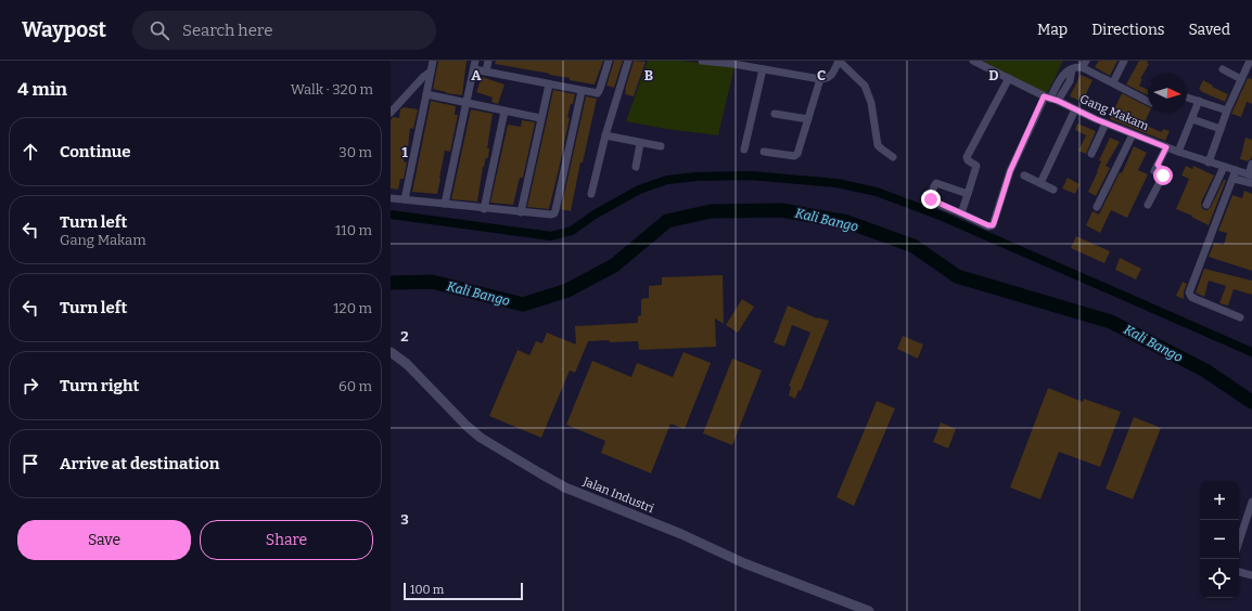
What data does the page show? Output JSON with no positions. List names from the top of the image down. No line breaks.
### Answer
{"streets":{"street":["Gang Makam","Jalan Industri"]},"water":["Kali Bango"],"scale_bar":"100 m","north":"right","page":{"header":"Waypost","search":"Search here","nav":["Map","Directions","Saved"],"heading":["4 min","Walk · 320 m"],"list":[["Continue","30 m"],["Turn left","Gang Makam","110 m"],["Turn left","120 m"],["Turn right","60 m"],"Arrive at destination"],"map_buttons":["+","−"],"buttons":["Save","Share"],"scale":"100 m"},"grid":{"columns":["A","B","C","D"],"rows":["1","2","3"]}}
